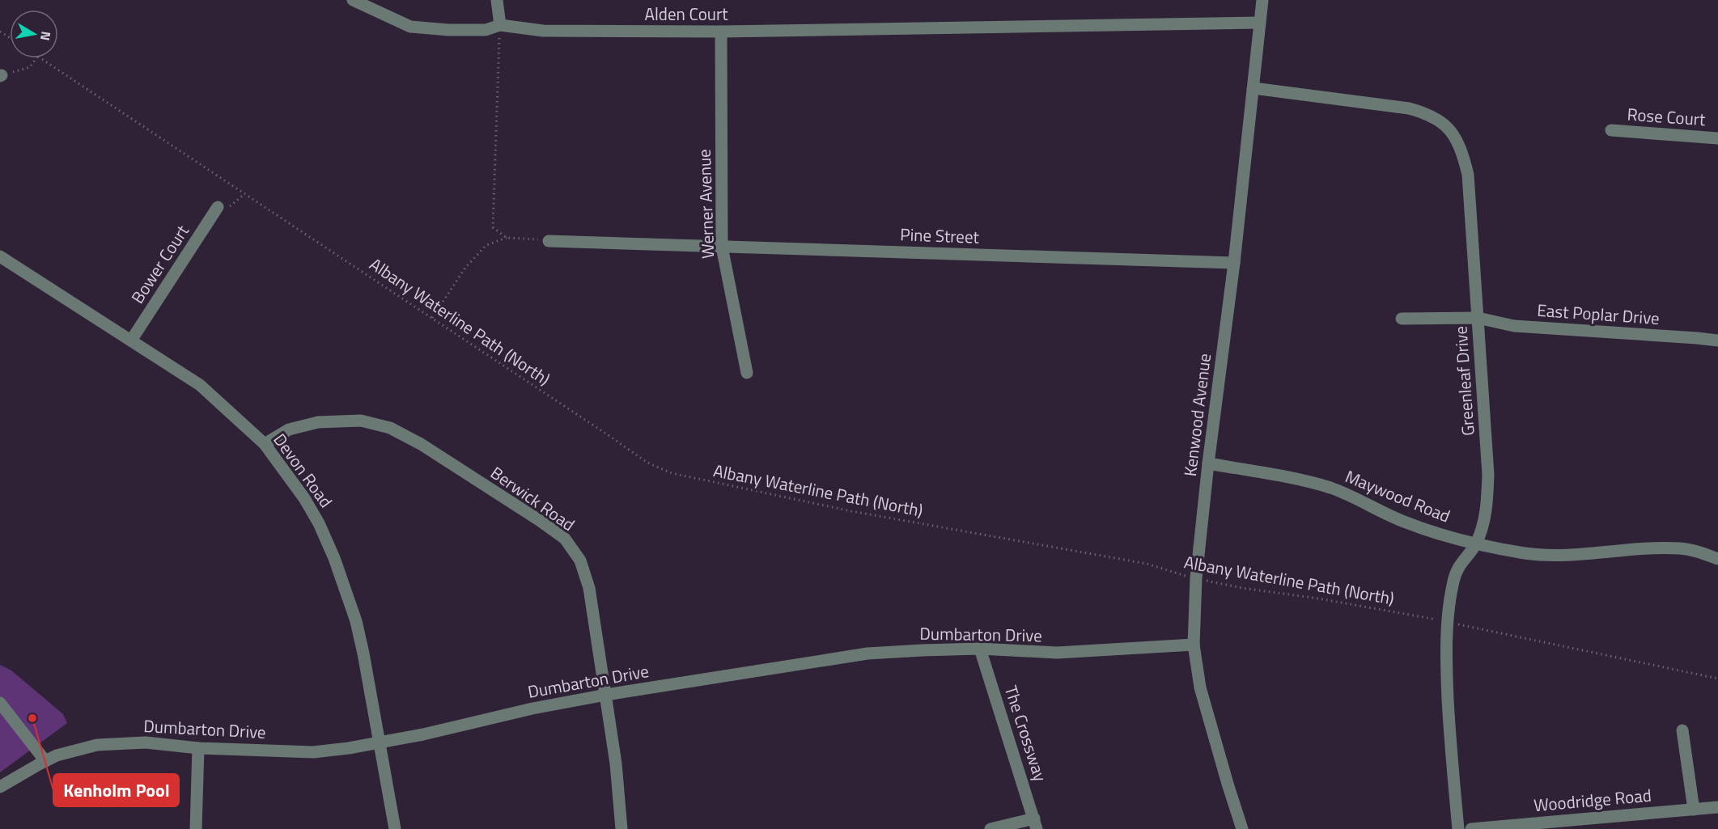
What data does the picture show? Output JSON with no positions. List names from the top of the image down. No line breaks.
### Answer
{"streets":{"street":["Alden Court","Rose Court","Werner Avenue","Pine Street","Bower Court","East Poplar Drive","Greenleaf Drive","Kenwood Avenue","Devon Road","Maywood Road","Berwick Road","Dumbarton Drive","The Crossway","Woodridge Road"],"path":["Albany Waterline Path (North)"]},"crossings":[["Alden Court","Werner Avenue"],["Alden Court","Kenwood Avenue"],["Werner Avenue","Pine Street"],["Pine Street","Kenwood Avenue"],["Bower Court","Devon Road"],["East Poplar Drive","Greenleaf Drive"],["Albany Waterline Path (North)","Greenleaf Drive"],["Albany Waterline Path (North)","Kenwood Avenue"],["Greenleaf Drive","Kenwood Avenue"],["Greenleaf Drive","Maywood Road"],["Kenwood Avenue","Maywood Road"],["Kenwood Avenue","Dumbarton Drive"],["Devon Road","Berwick Road"],["Devon Road","Dumbarton Drive"],["Berwick Road","Dumbarton Drive"],["Dumbarton Drive","The Crossway"]],"places":["Kenholm Pool"],"north":"right"}
